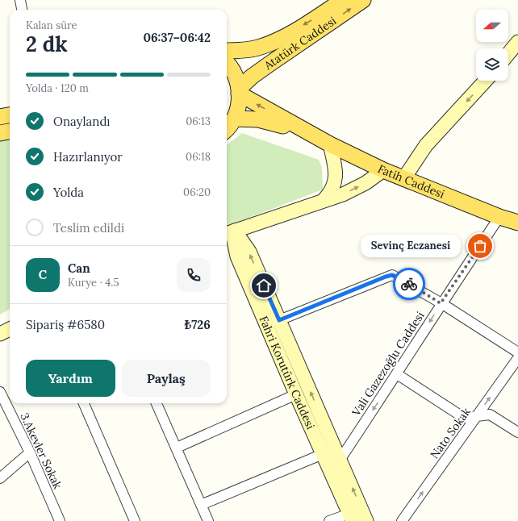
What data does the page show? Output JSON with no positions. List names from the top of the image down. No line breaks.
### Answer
{"streets":{"main road":["Atatürk Caddesi","Fatih Caddesi"],"street":["Vali Gazezoğlu Caddesi","Fahri Korutürk Caddesi","Nato Sokak","3.Akevler Sokak"]},"crossings":[["Atatürk Caddesi","Fatih Caddesi"],["Fatih Caddesi","Vali Gazezoğlu Caddesi"],["Vali Gazezoğlu Caddesi","Fahri Korutürk Caddesi"]],"one_way":["Vali Gazezoğlu Caddesi","Nato Sokak"],"places":["Sevinç Eczanesi"],"north":"left","page":{"heading":["2 dk","Kalan süre","06:37–06:42"],"panel":["Can","Kurye · 4.5","Sipariş #6580","₺726"],"bar":"Yolda · 120 m","list":[["Onaylandı","06:13"],["Hazırlanıyor","06:18"],["Yolda","06:20"],"Teslim edildi"],"bubble":"Sevinç Eczanesi","round":"C","buttons":["Yardım","Paylaş"]}}
